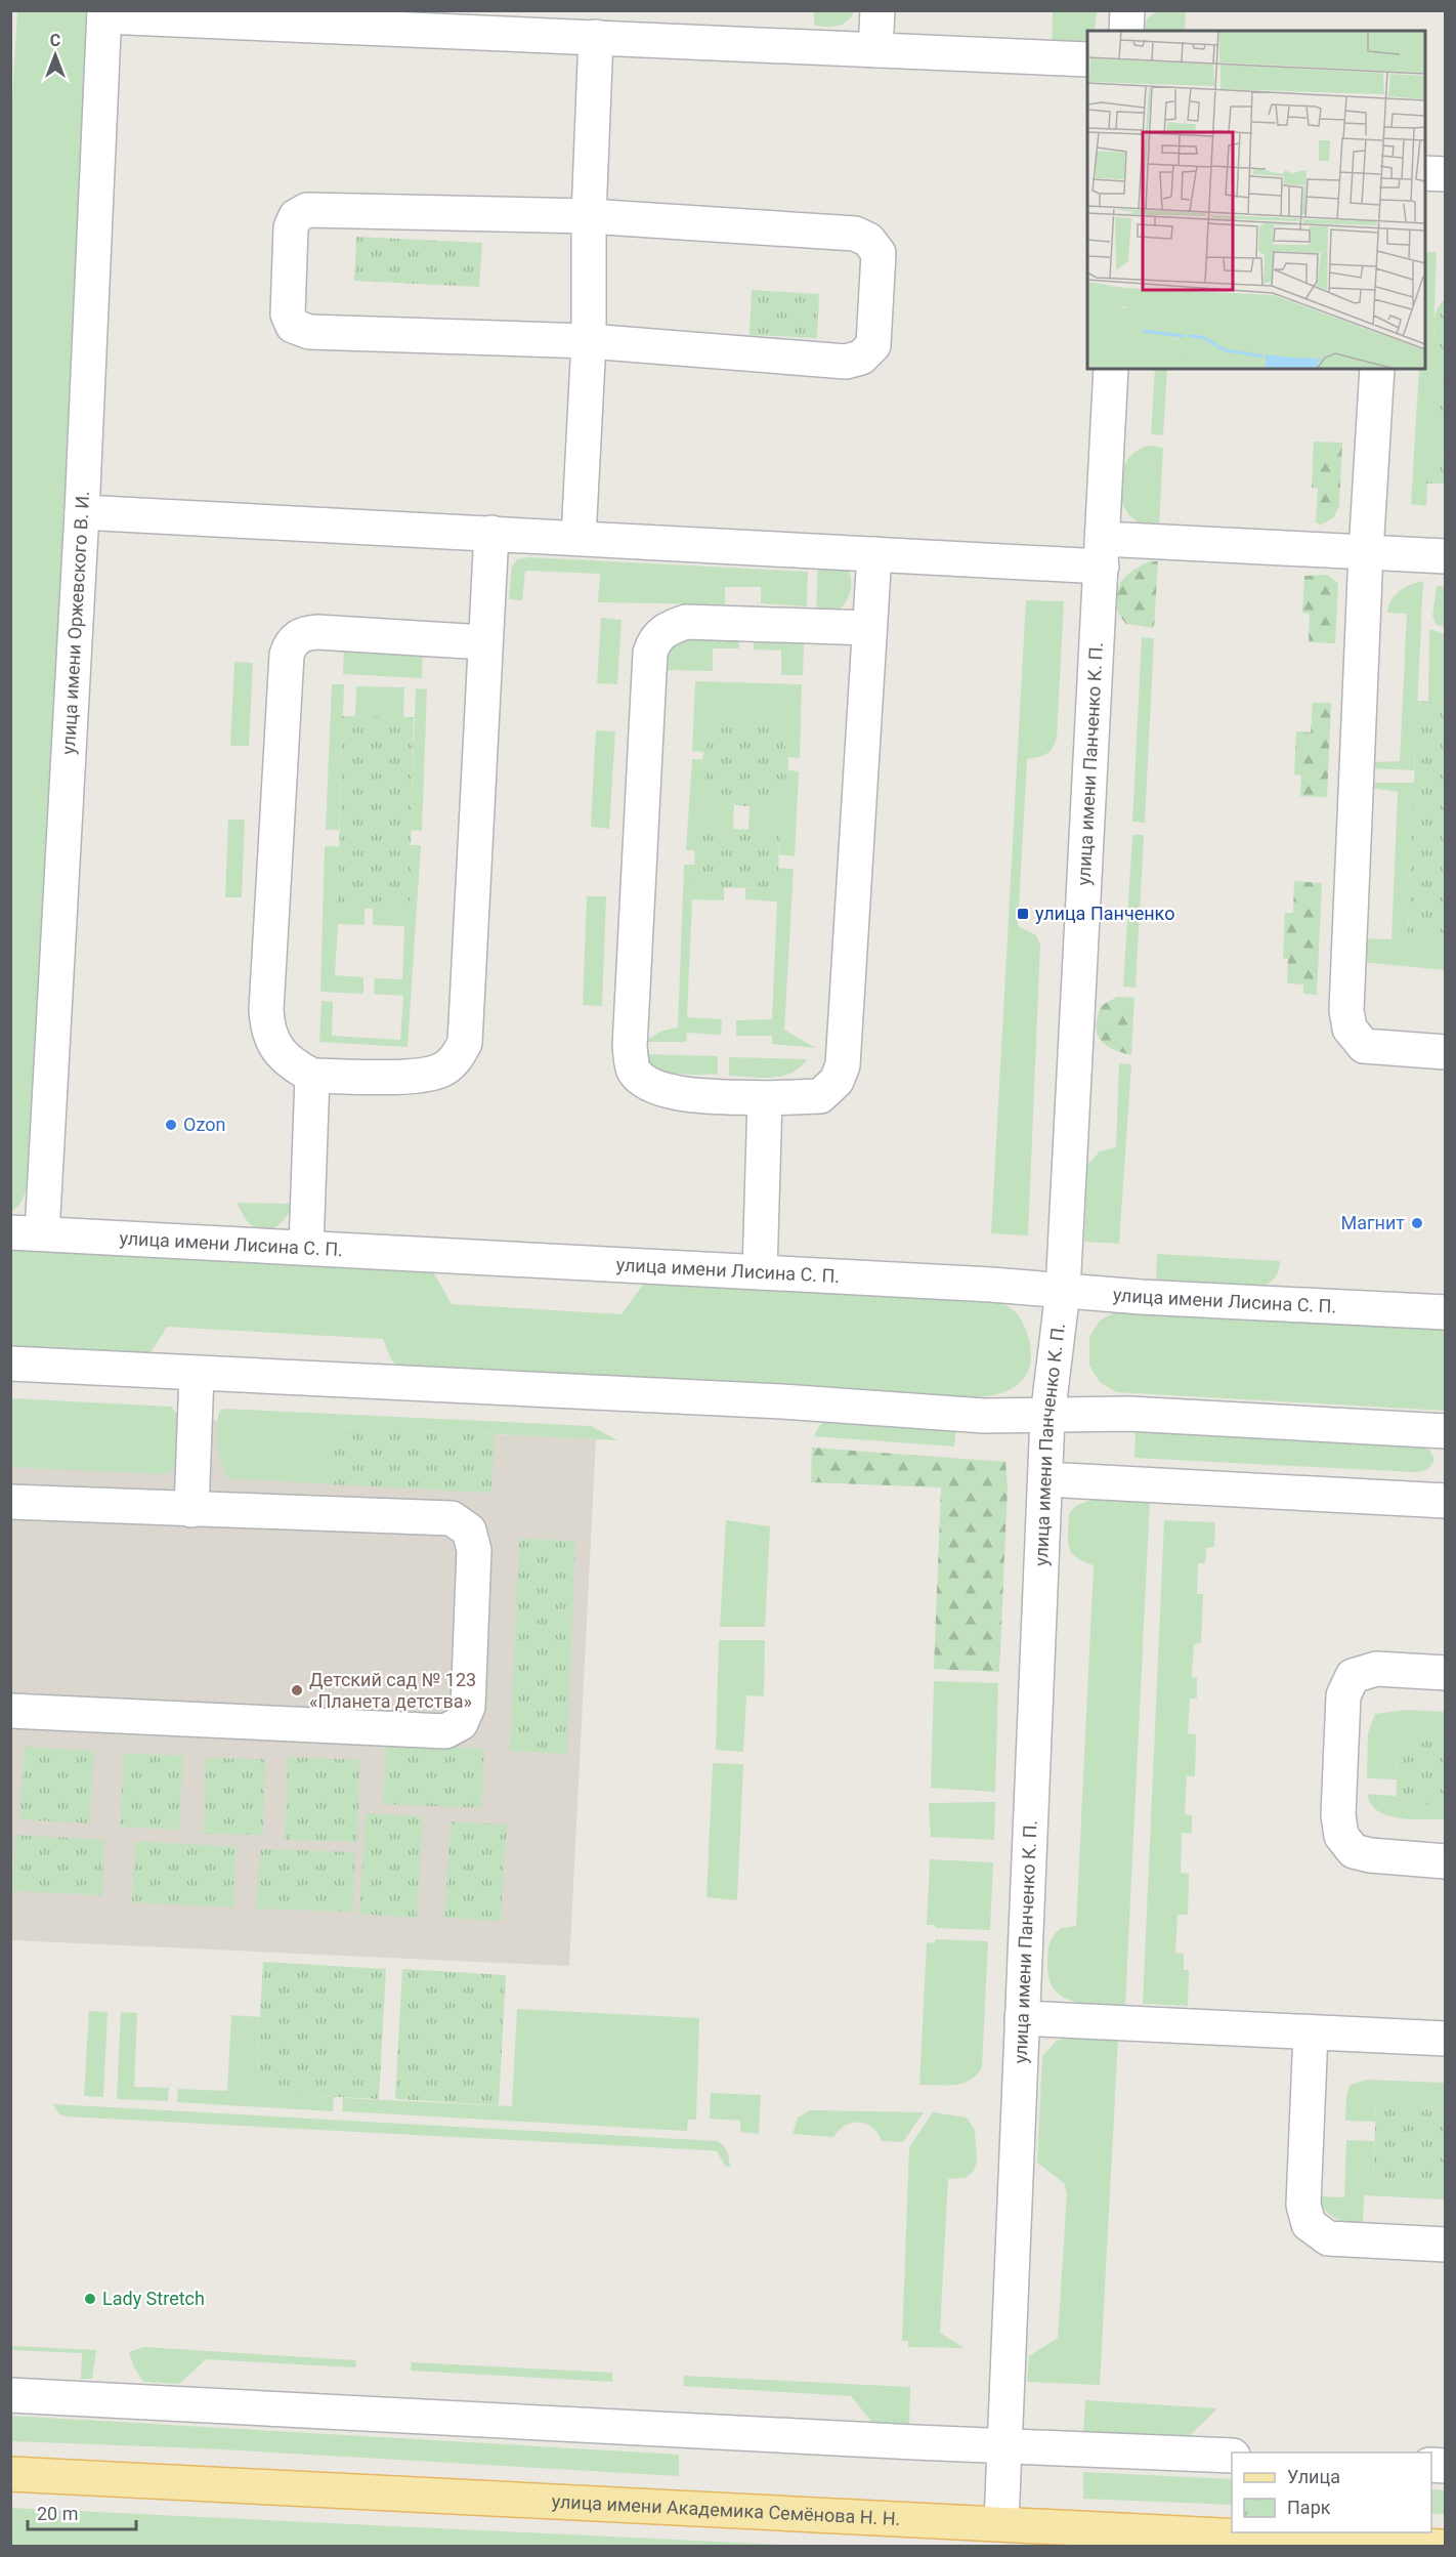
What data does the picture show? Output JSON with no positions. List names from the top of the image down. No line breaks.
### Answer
{"streets":{"main road":["улица имени Академика Семёнова Н. Н."],"street":["улица имени Оржевского В. И.","улица имени Панченко К. П.","улица имени Лисина С. П."]},"crossings":[["улица имени Оржевского В. И.","улица имени Лисина С. П."],["улица имени Панченко К. П.","улица имени Лисина С. П."],["улица имени Панченко К. П.","улица имени Академика Семёнова Н. Н."]],"places":{"transit":["улица Панченко"],"other":["Ozon","Магнит","Детский сад № 123 «Планета детства»","Lady Stretch"]},"legend":["Улица","Парк"],"scale_bar":"20 m","north":"top"}
